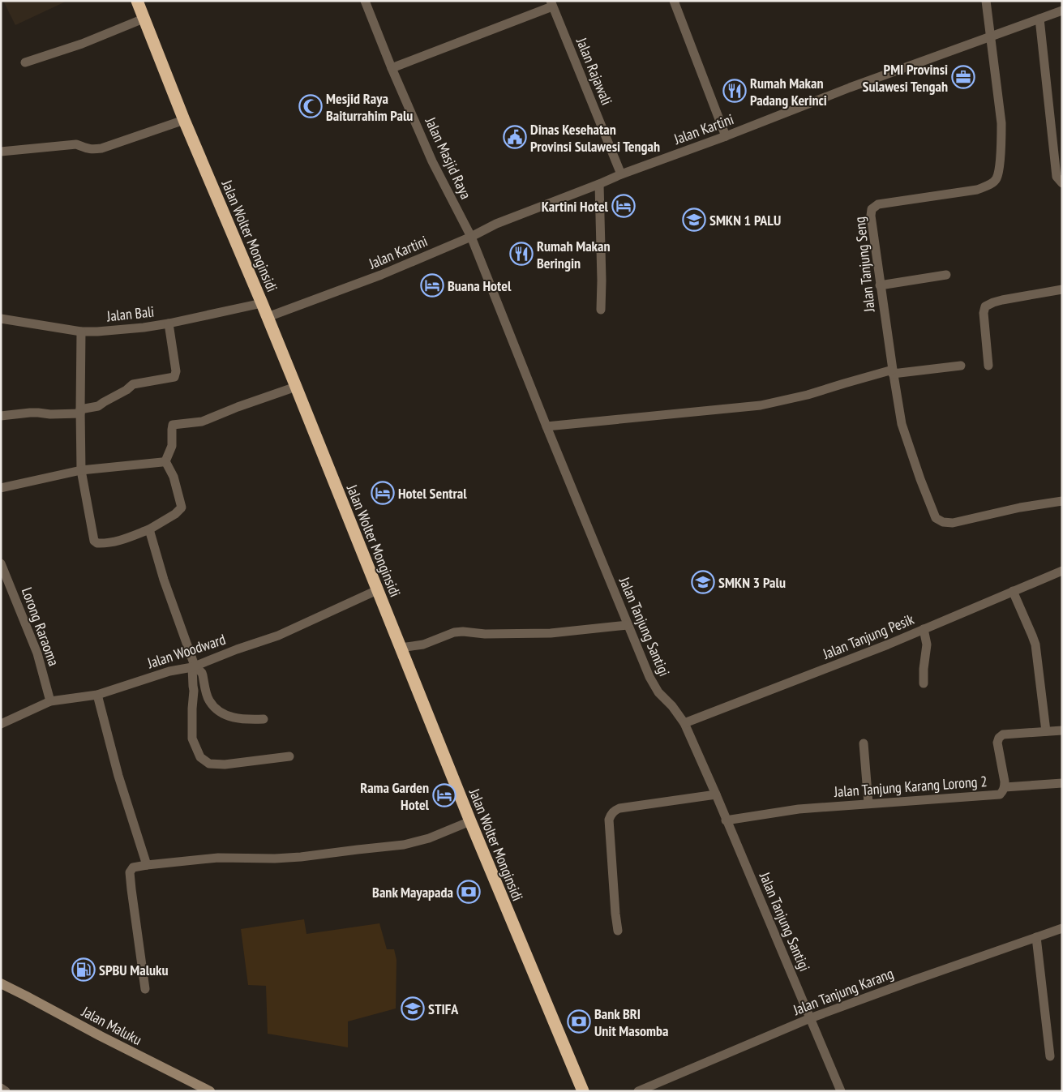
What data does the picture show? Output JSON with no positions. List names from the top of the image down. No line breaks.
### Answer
{"streets":{"highway":["Jalan Wolter Monginsidi"],"main road":["Jalan Maluku"],"street":["Jalan Rajawali","Jalan Kartini","Jalan Masjid Raya","Jalan Tanjung Seng","Jalan Bali","Lorong Raraoma","Jalan Tanjung Santigi","Jalan Tanjung Pesik","Jalan Woodward","Jalan Tanjung Karang Lorong 2","Jalan Tanjung Karang"]},"crossings":[["Jalan Rajawali","Jalan Kartini"],["Jalan Kartini","Jalan Masjid Raya"],["Jalan Kartini","Jalan Wolter Monginsidi"],["Jalan Kartini","Jalan Tanjung Seng"],["Jalan Kartini","Jalan Tanjung Santigi"],["Jalan Masjid Raya","Jalan Tanjung Santigi"],["Jalan Wolter Monginsidi","Jalan Bali"],["Jalan Wolter Monginsidi","Jalan Woodward"],["Lorong Raraoma","Jalan Woodward"],["Jalan Tanjung Santigi","Jalan Tanjung Pesik"],["Jalan Tanjung Santigi","Jalan Tanjung Karang Lorong 2"],["Jalan Tanjung Santigi","Jalan Tanjung Karang"]],"places":{"office":["PMI Provinsi Sulawesi Tengah"],"restaurant":["Rumah Makan Padang Kerinci","Rumah Makan Beringin"],"mosque":["Mesjid Raya Baiturrahim Palu"],"public building":["Dinas Kesehatan Provinsi Sulawesi Tengah"],"hotel":["Kartini Hotel","Buana Hotel","Hotel Sentral","Rama Garden Hotel"],"school or university":["SMKN 1 PALU","SMKN 3 Palu","STIFA"],"bank":["Bank Mayapada","Bank BRI Unit Masomba"],"fuel station":["SPBU Maluku"]}}
